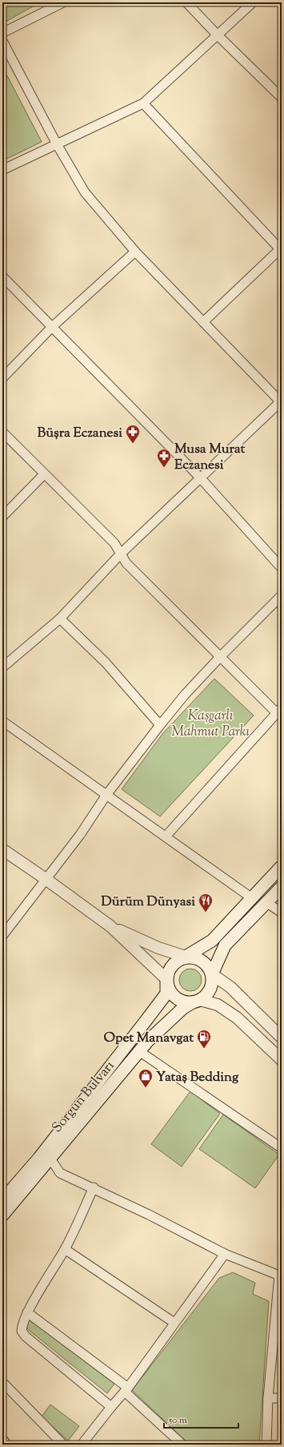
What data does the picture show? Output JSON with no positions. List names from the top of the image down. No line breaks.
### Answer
{"streets":{"main road":["Sorgun Bulvarı"]},"parks":["Kaşgarlı Mahmut Parkı"],"places":{"pharmacy":["Büşra Eczanesi","Musa Murat Eczanesi"],"restaurant":["Dürüm Dünyasi"],"fuel station":["Opet Manavgat"],"shop":["Yataş Bedding"]},"scale_bar":"50 m"}
